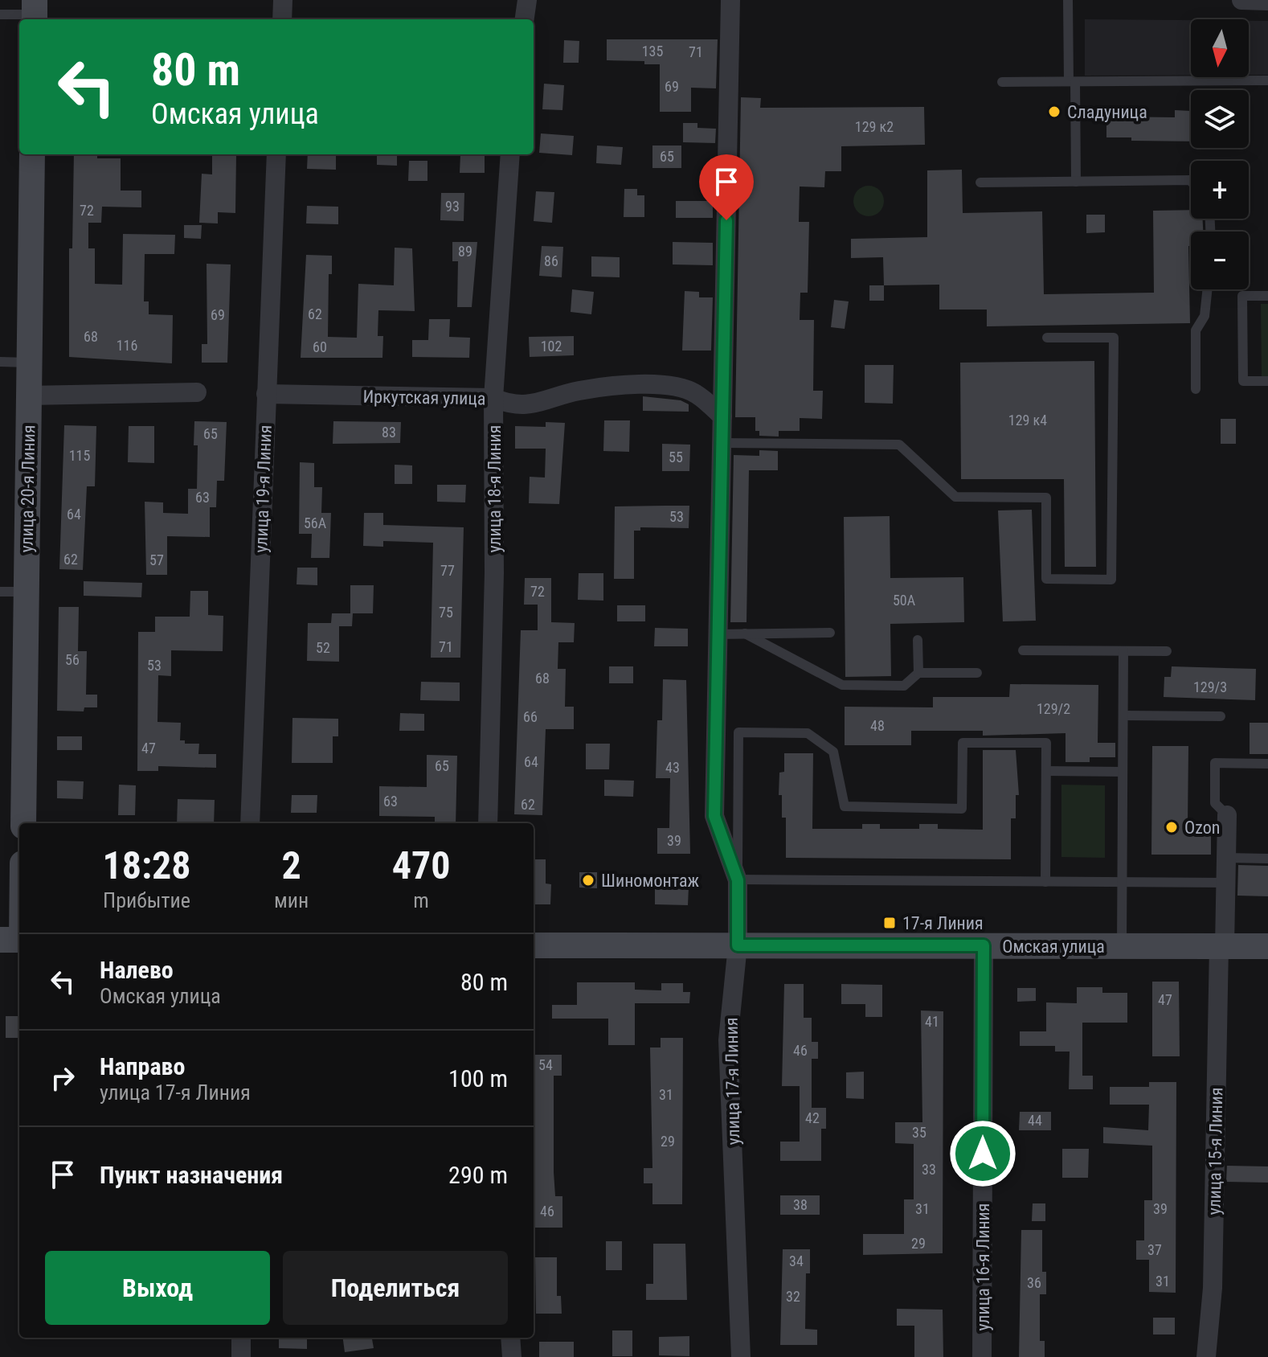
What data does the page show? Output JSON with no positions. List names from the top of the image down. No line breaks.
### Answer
{"streets":{"main road":["улица 20-я Линия","Омская улица"],"street":["Иркутская улица","улица 19-я Линия","улица 18-я Линия","улица 17-я Линия","улица 15-я Линия","улица 16-я Линия"]},"crossings":[["Иркутская улица","улица 19-я Линия"],["Иркутская улица","улица 18-я Линия"],["Иркутская улица","улица 17-я Линия"],["Омская улица","улица 17-я Линия"],["Омская улица","улица 15-я Линия"],["Омская улица","улица 16-я Линия"]],"places":{"other":["Сладуница","Ozon","Шиномонтаж"],"transit":["17-я Линия"]},"house_numbers":["135","71","69","129 к2","65","93","72","89","86","62","69","68","116","102","60","129 к4","83","65","115","55","63","64","53","56А","62","57","77","72","50А","75","71","52","56","53","68","129/3","129/2","66","48","47","64","65","43","63","62","39","47","41","46","54","31","42","44","35","29","33","38","31","39","46","29","37","34","31","36","32"],"north":"bottom","page":{"map_buttons":["+","−"],"turn":["80 m","Омская улица"],"eta":["18:28","Прибытие","2","мин","470","m"],"list":[{"name":"Налево","note":"Омская улица","value":"80 m"},{"name":"Направо","note":"улица 17-я Линия","value":"100 m"},{"name":"Пункт назначения","value":"290 m"}],"buttons":["Выход","Поделиться"]}}
